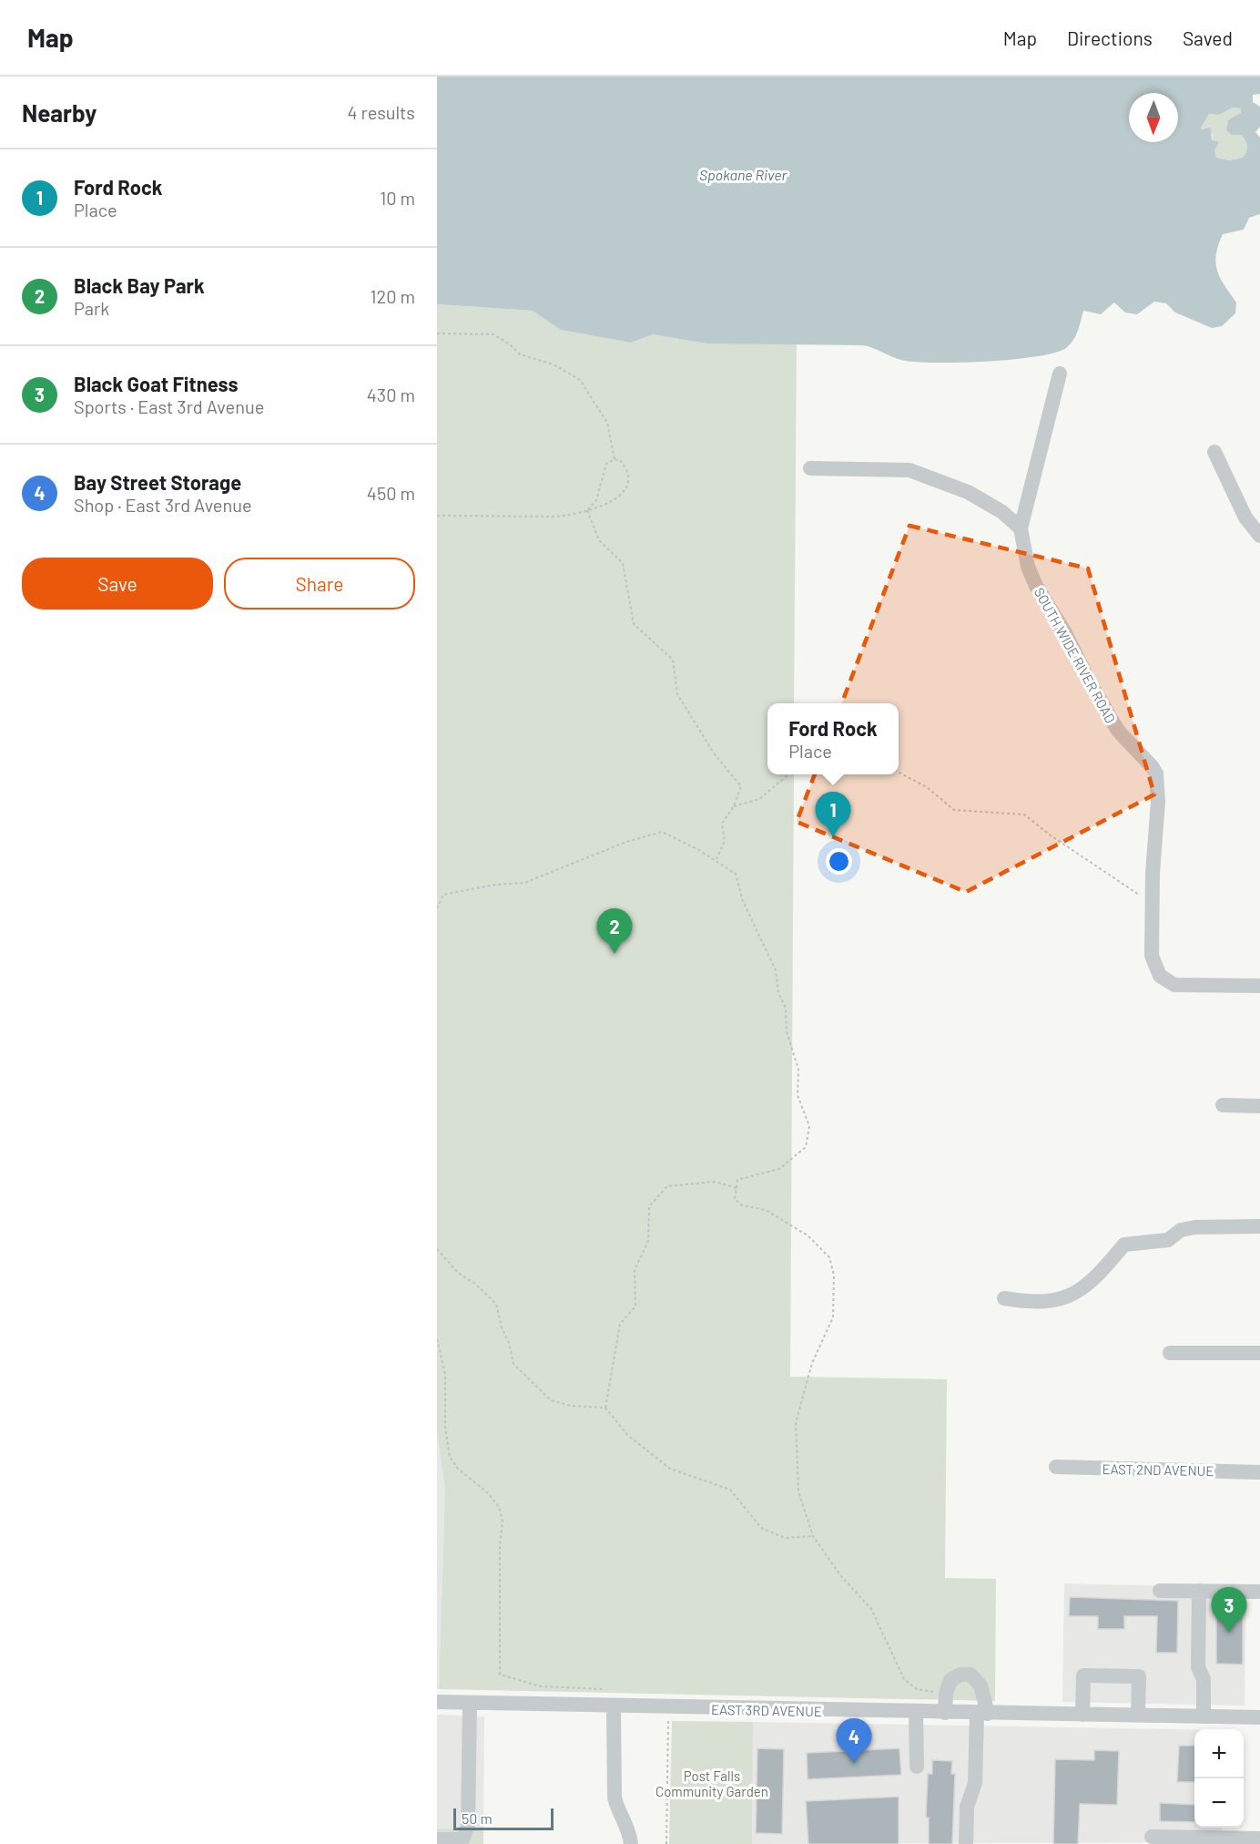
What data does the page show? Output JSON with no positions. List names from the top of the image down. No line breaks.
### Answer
{"streets":{"street":["SOUTH WIDE RIVER ROAD","EAST 2ND AVENUE","EAST 3RD AVENUE"]},"water":["Spokane River"],"parks":["Post Falls Community Garden"],"scale_bar":"50 m","north":"bottom","page":{"header":"Map","nav":["Map","Directions","Saved"],"heading":["Nearby","4 results"],"list":[{"mark":"1","name":"Ford Rock","note":"Place","value":"10 m"},{"mark":"2","name":"Black Bay Park","note":"Park","value":"120 m"},{"mark":"3","name":"Black Goat Fitness","note":"Sports · East 3rd Avenue","value":"430 m"},{"mark":"4","name":"Bay Street Storage","note":"Shop · East 3rd Avenue","value":"450 m"}],"buttons":["Save","Share"],"popup":["Ford Rock","Place"],"pins":["1","2","3","4"],"map_buttons":["+","−"],"scale":"50 m"}}
